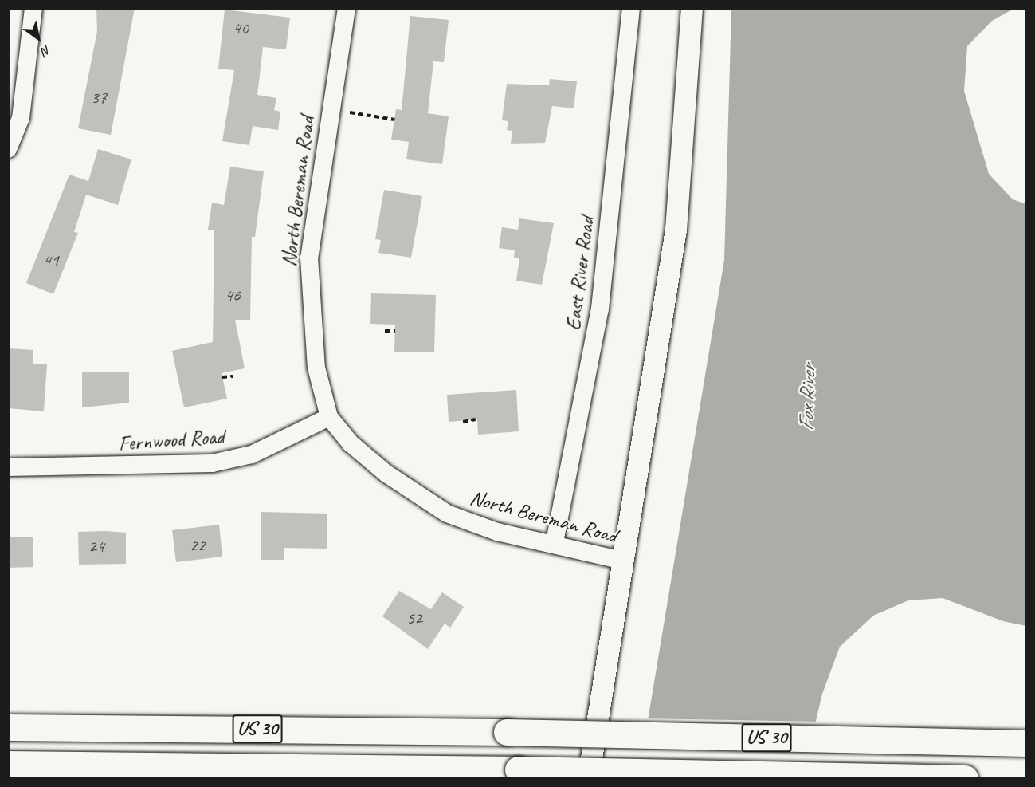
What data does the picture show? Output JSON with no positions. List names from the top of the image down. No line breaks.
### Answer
{"streets":{"main road":["US 30"],"street":["North Bereman Road","East River Road","Fernwood Road"]},"crossings":[["North Bereman Road","East River Road"],["North Bereman Road","Fernwood Road"]],"water":["Fox River"],"house_numbers":["40","37","41","46","22","24","52"],"north":"bottom right"}
